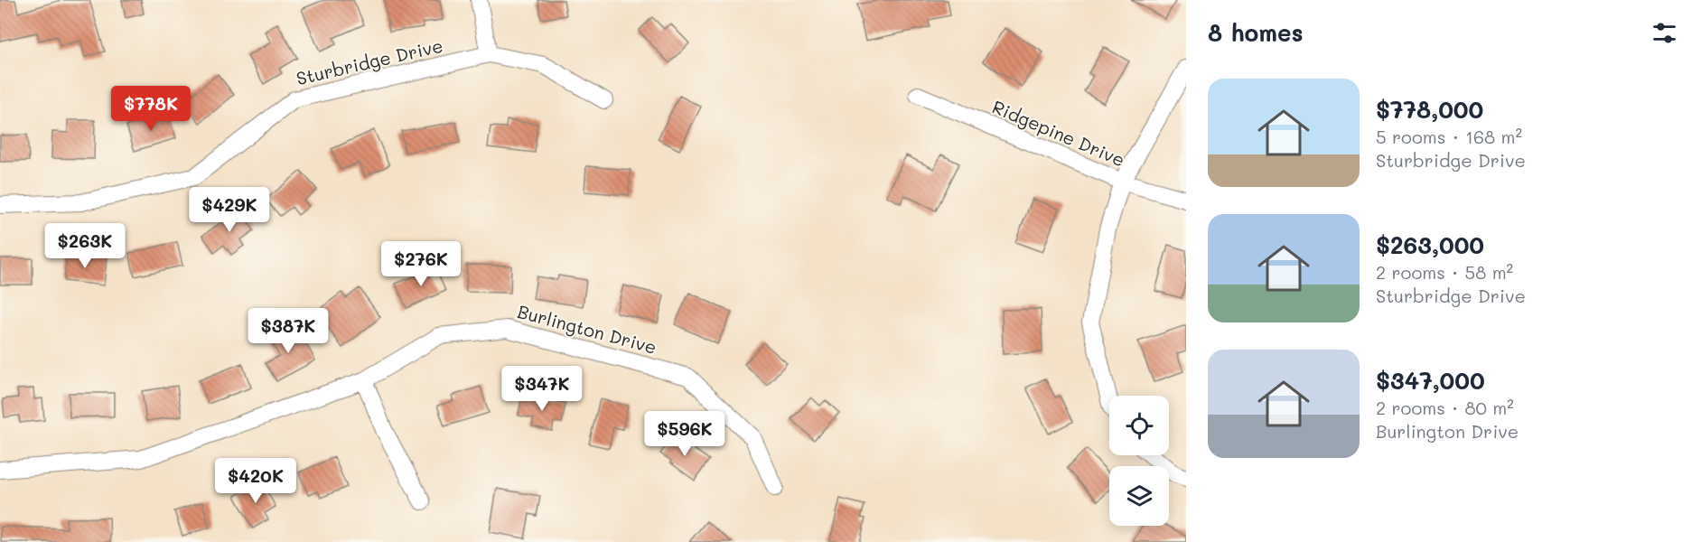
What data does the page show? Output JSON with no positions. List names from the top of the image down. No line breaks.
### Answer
{"streets":{"street":["Sturbridge Drive","Ridgepine Drive","Burlington Drive"]},"page":{"heading":"8 homes","list":[{"name":"$778,000","note":"5 rooms · 168 m² · Sturbridge Drive"},{"name":"$263,000","note":"2 rooms · 58 m² · Sturbridge Drive"},{"name":"$347,000","note":"2 rooms · 80 m² · Burlington Drive"}],"price":["$778K","$429K","$263K","$276K","$387K","$347K","$596K","$420K"]}}
